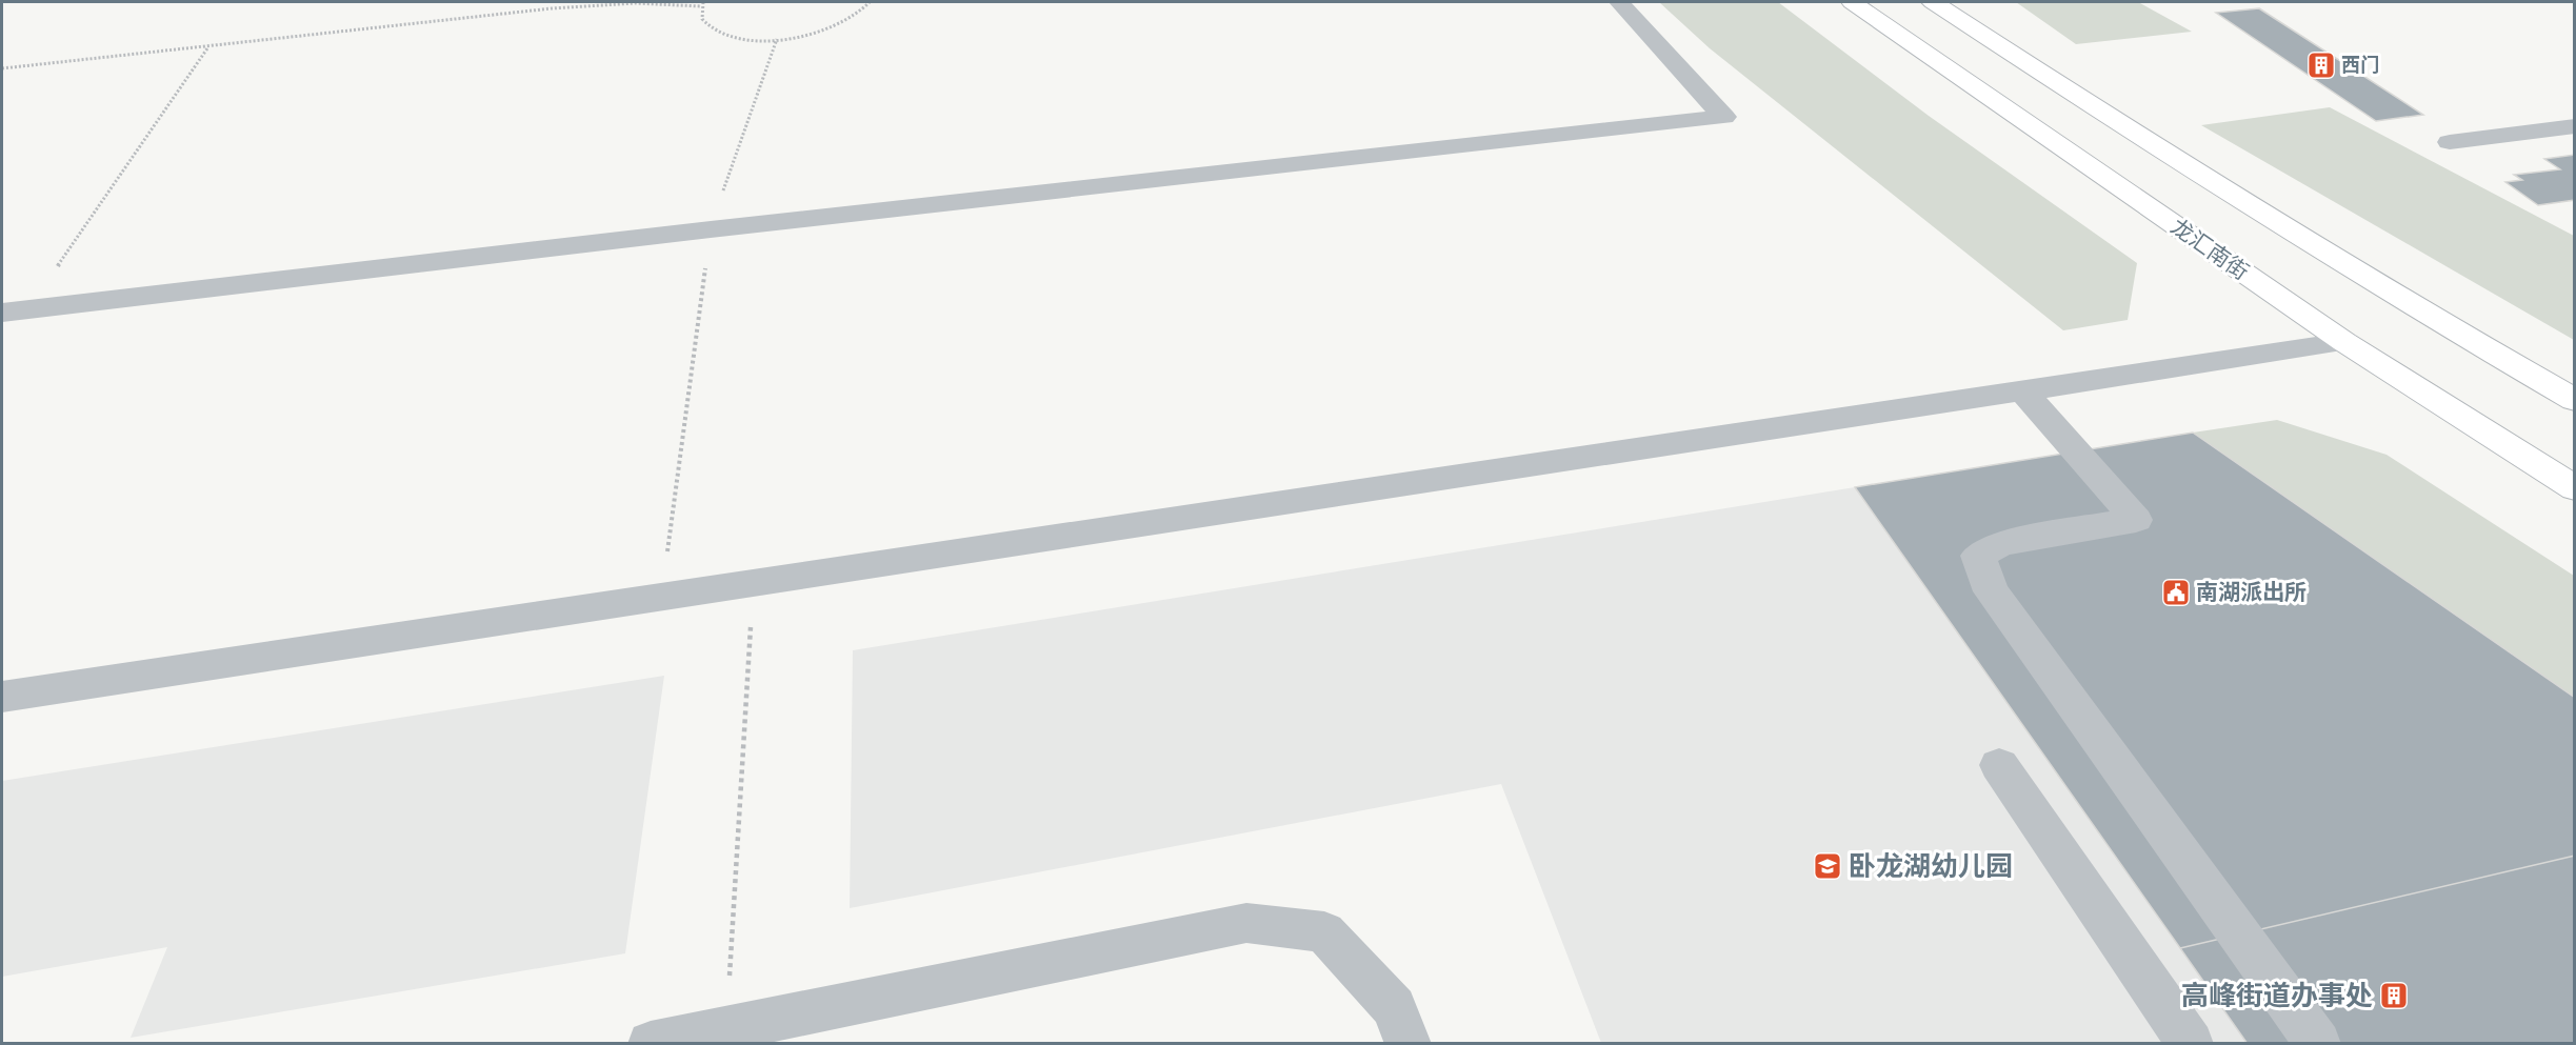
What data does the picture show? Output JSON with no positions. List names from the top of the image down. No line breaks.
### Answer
{"streets":{"main road":["龙汇南街"]},"places":{"building":["西门","高峰街道办事处"],"public building":["南湖派出所"],"school or university":["卧龙湖幼儿园"]}}
